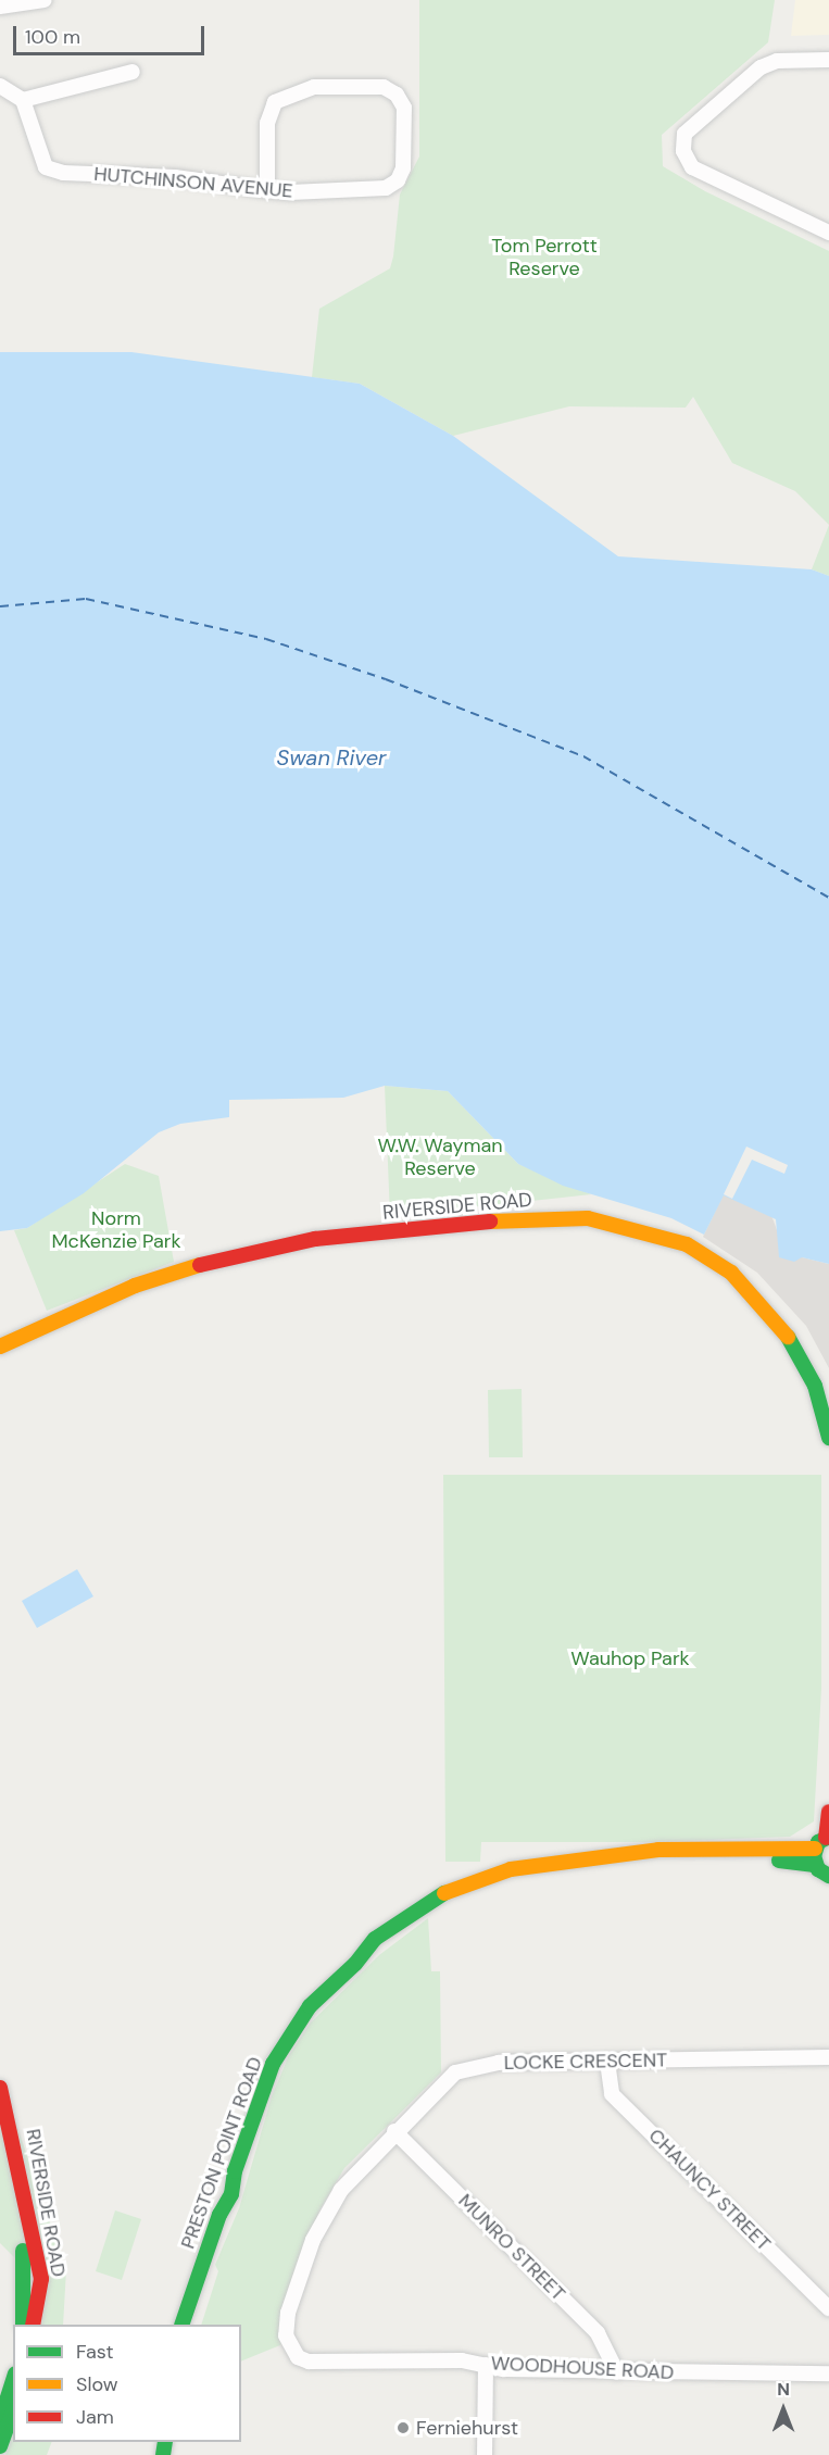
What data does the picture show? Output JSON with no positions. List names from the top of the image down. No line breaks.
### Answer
{"streets":{"main road":["RIVERSIDE ROAD","PRESTON POINT ROAD"],"street":["HUTCHINSON AVENUE","LOCKE CRESCENT","CHAUNCY STREET","MUNRO STREET","WOODHOUSE ROAD"]},"crossings":[["LOCKE CRESCENT","CHAUNCY STREET"],["LOCKE CRESCENT","MUNRO STREET"],["LOCKE CRESCENT","WOODHOUSE ROAD"],["MUNRO STREET","WOODHOUSE ROAD"]],"water":["Swan River"],"parks":["Tom Perrott Reserve","W.W. Wayman Reserve","Norm McKenzie Park","Wauhop Park"],"places":["Ferniehurst"],"legend":["Fast","Slow","Jam"],"scale_bar":"100 m","north":"top"}
